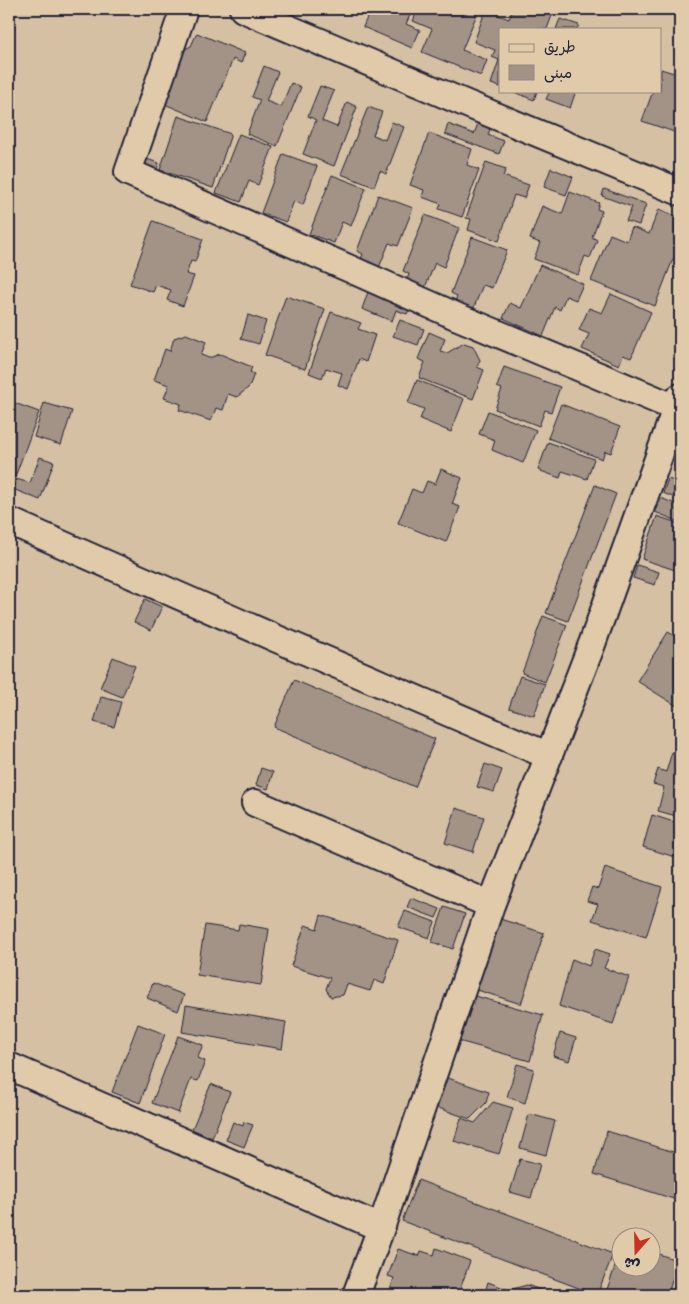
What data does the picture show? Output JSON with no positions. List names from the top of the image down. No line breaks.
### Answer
{"legend":["طريق","مبنى"],"north":"bottom"}
